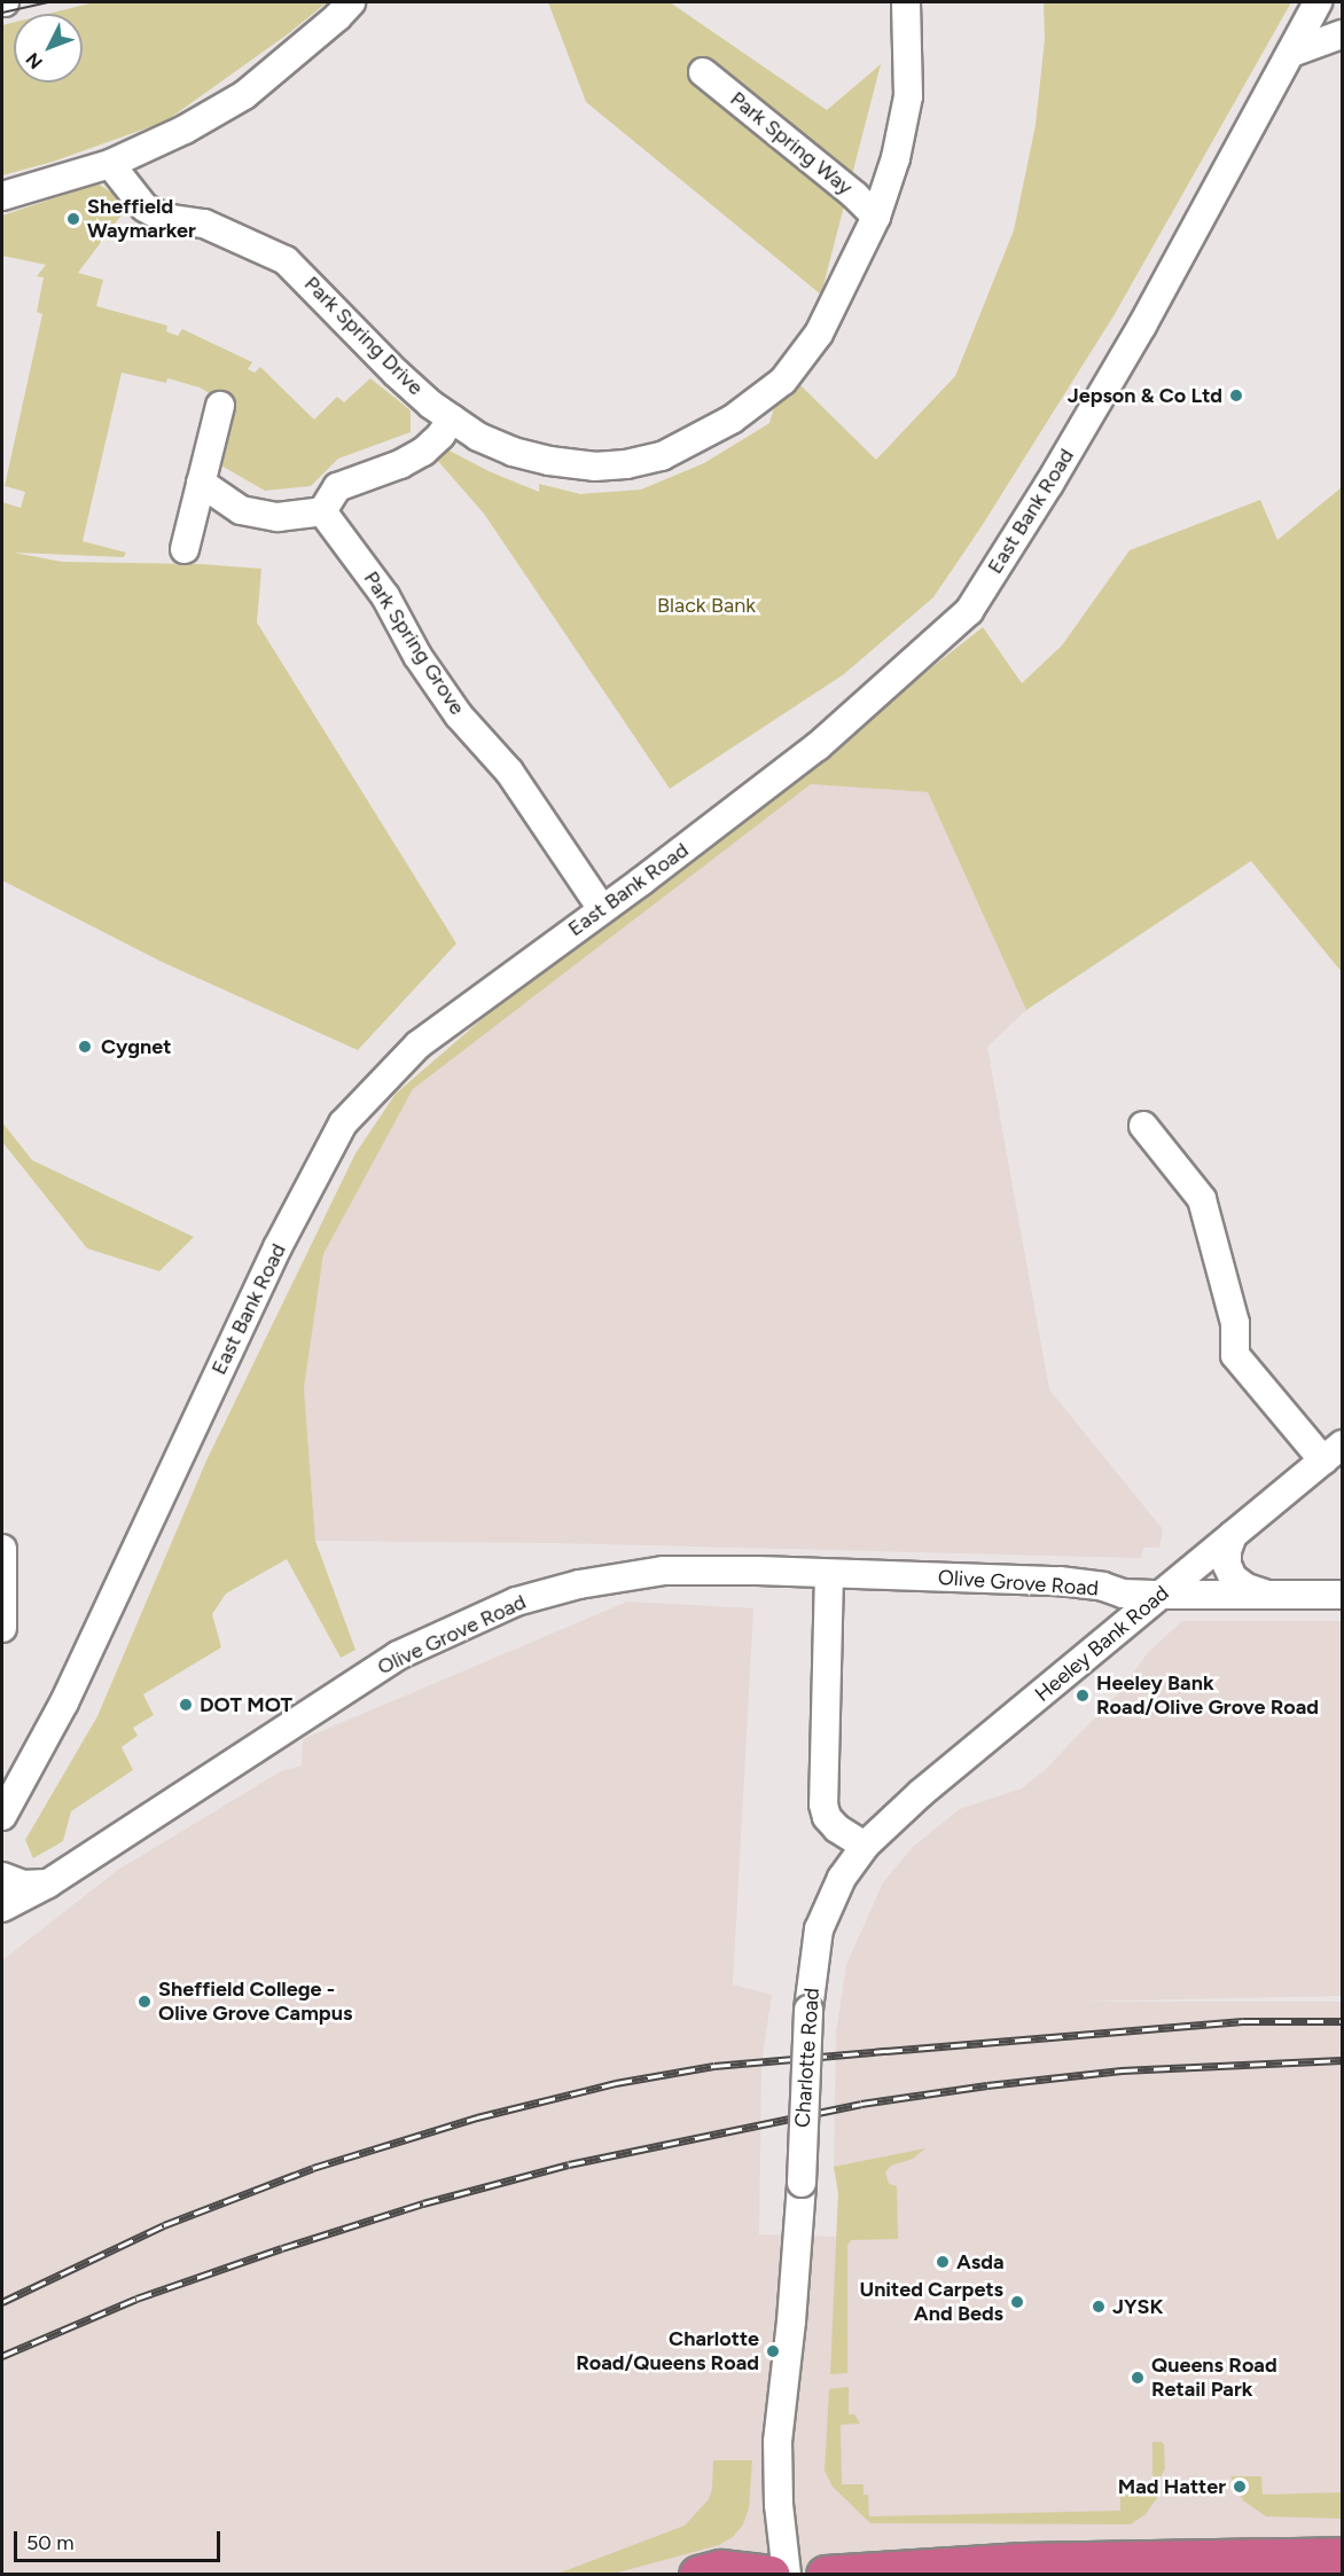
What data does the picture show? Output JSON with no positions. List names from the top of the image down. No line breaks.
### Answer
{"streets":{"street":["Park Spring Way","Park Spring Drive","East Bank Road","Park Spring Grove","Olive Grove Road","Heeley Bank Road","Charlotte Road"]},"crossings":[["Park Spring Way","Park Spring Drive"],["East Bank Road","Park Spring Grove"],["Olive Grove Road","Heeley Bank Road"],["Heeley Bank Road","Charlotte Road"]],"parks":["Black Bank"],"places":["Sheffield Waymarker","Jepson & Co Ltd","Cygnet","Heeley Bank Road/Olive Grove Road","DOT MOT","Sheffield College - Olive Grove Campus","Asda","United Carpets And Beds","JYSK","Charlotte Road/Queens Road","Queens Road Retail Park","Mad Hatter"],"scale_bar":"50 m","north":"bottom left"}
